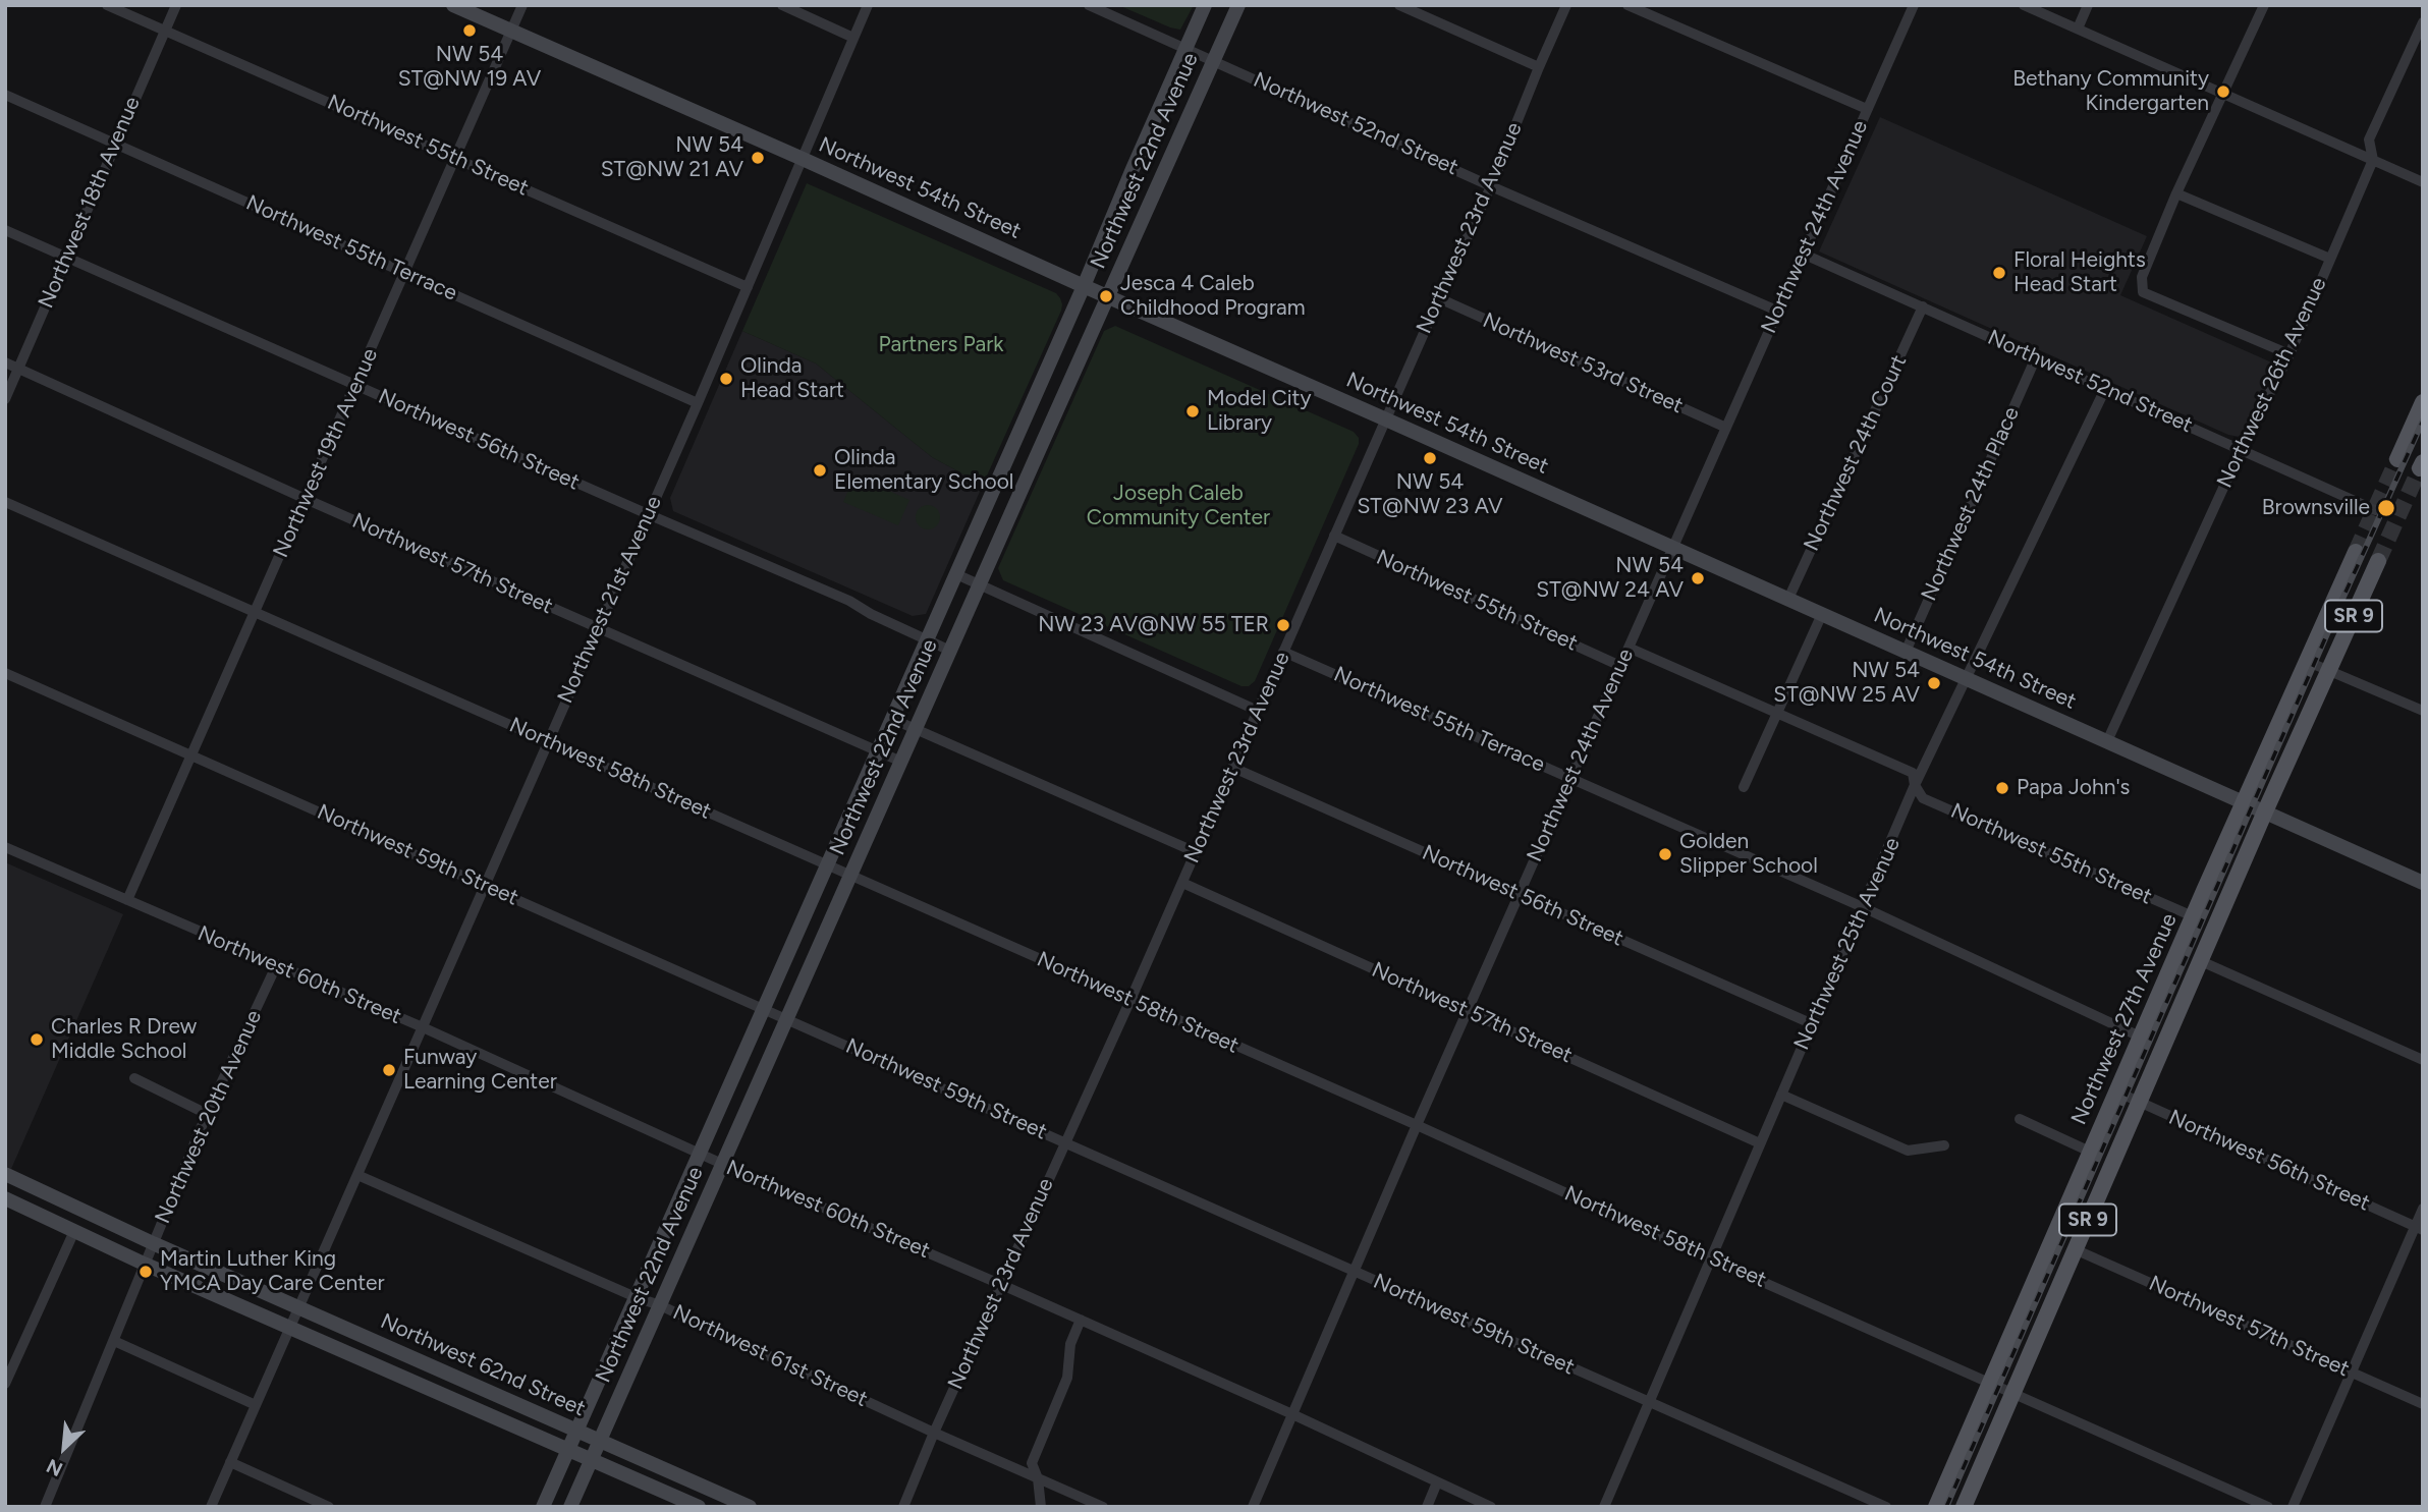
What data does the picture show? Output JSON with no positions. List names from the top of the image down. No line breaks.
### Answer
{"streets":{"main road":["Northwest 22nd Avenue","Northwest 54th Street","SR 9","Northwest 27th Avenue","Northwest 62nd Street"],"street":["Northwest 52nd Street","Northwest 55th Street","Northwest 18th Avenue","Northwest 24th Avenue","Northwest 23rd Avenue","Northwest 55th Terrace","Northwest 53rd Street","Northwest 26th Avenue","Northwest 56th Street","Northwest 19th Avenue","Northwest 24th Court","Northwest 24th Place","Northwest 57th Street","Northwest 21st Avenue","Northwest 58th Street","Northwest 59th Street","Northwest 25th Avenue","Northwest 60th Street","Northwest 20th Avenue","Northwest 61st Street"]},"crossings":[["Northwest 52nd Street","Northwest 22nd Avenue"],["Northwest 52nd Street","Northwest 24th Avenue"],["Northwest 52nd Street","Northwest 23rd Avenue"],["Northwest 52nd Street","Northwest 26th Avenue"],["Northwest 52nd Street","Northwest 24th Court"],["Northwest 52nd Street","Northwest 24th Place"],["Northwest 52nd Street","Northwest 25th Avenue"],["Northwest 55th Street","Northwest 18th Avenue"],["Northwest 55th Street","Northwest 24th Avenue"],["Northwest 55th Street","Northwest 23rd Avenue"],["Northwest 55th Street","Northwest 19th Avenue"],["Northwest 55th Street","Northwest 21st Avenue"],["Northwest 55th Street","Northwest 25th Avenue"],["Northwest 55th Street","Northwest 27th Avenue"],["Northwest 22nd Avenue","Northwest 54th Street"],["Northwest 22nd Avenue","Northwest 56th Street"],["Northwest 22nd Avenue","Northwest 57th Street"],["Northwest 22nd Avenue","Northwest 58th Street"],["Northwest 22nd Avenue","Northwest 59th Street"],["Northwest 22nd Avenue","Northwest 60th Street"],["Northwest 22nd Avenue","Northwest 61st Street"],["Northwest 22nd Avenue","Northwest 62nd Street"],["Northwest 54th Street","Northwest 24th Avenue"],["Northwest 54th Street","Northwest 23rd Avenue"],["Northwest 54th Street","Northwest 26th Avenue"],["Northwest 54th Street","Northwest 19th Avenue"],["Northwest 54th Street","Northwest 24th Court"],["Northwest 54th Street","Northwest 24th Place"],["Northwest 54th Street","Northwest 21st Avenue"],["Northwest 54th Street","SR 9"],["Northwest 54th Street","Northwest 25th Avenue"],["Northwest 54th Street","Northwest 27th Avenue"],["Northwest 18th Avenue","Northwest 55th Terrace"],["Northwest 18th Avenue","Northwest 56th Street"],["Northwest 18th Avenue","Northwest 57th Street"],["Northwest 24th Avenue","Northwest 55th Terrace"],["Northwest 24th Avenue","Northwest 53rd Street"],["Northwest 24th Avenue","Northwest 56th Street"],["Northwest 24th Avenue","Northwest 57th Street"],["Northwest 24th Avenue","Northwest 58th Street"],["Northwest 24th Avenue","Northwest 59th Street"],["Northwest 24th Avenue","Northwest 60th Street"],["Northwest 23rd Avenue","Northwest 55th Terrace"],["Northwest 23rd Avenue","Northwest 53rd Street"],["Northwest 23rd Avenue","Northwest 56th Street"],["Northwest 23rd Avenue","Northwest 57th Street"],["Northwest 23rd Avenue","Northwest 58th Street"],["Northwest 23rd Avenue","Northwest 59th Street"],["Northwest 23rd Avenue","Northwest 60th Street"],["Northwest 23rd Avenue","Northwest 61st Street"],["Northwest 55th Terrace","Northwest 19th Avenue"],["Northwest 55th Terrace","Northwest 21st Avenue"],["Northwest 55th Terrace","Northwest 25th Avenue"],["Northwest 55th Terrace","Northwest 27th Avenue"],["Northwest 56th Street","Northwest 19th Avenue"],["Northwest 56th Street","Northwest 21st Avenue"],["Northwest 56th Street","SR 9"],["Northwest 56th Street","Northwest 25th Avenue"],["Northwest 56th Street","Northwest 27th Avenue"],["Northwest 19th Avenue","Northwest 57th Street"],["Northwest 19th Avenue","Northwest 58th Street"],["Northwest 19th Avenue","Northwest 59th Street"],["Northwest 19th Avenue","Northwest 60th Street"],["Northwest 57th Street","Northwest 21st Avenue"],["Northwest 57th Street","SR 9"],["Northwest 57th Street","Northwest 25th Avenue"],["Northwest 21st Avenue","Northwest 58th Street"],["Northwest 21st Avenue","Northwest 59th Street"],["Northwest 21st Avenue","Northwest 60th Street"],["Northwest 21st Avenue","Northwest 61st Street"],["Northwest 21st Avenue","Northwest 62nd Street"],["SR 9","Northwest 58th Street"],["Northwest 58th Street","Northwest 25th Avenue"],["Northwest 58th Street","Northwest 27th Avenue"],["Northwest 59th Street","Northwest 25th Avenue"],["Northwest 60th Street","Northwest 20th Avenue"],["Northwest 20th Avenue","Northwest 62nd Street"]],"parks":["Partners Park","Joseph Caleb Community Center"],"places":["NW 54 ST@NW 19 AV","Bethany Community Kindergarten","NW 54 ST@NW 21 AV","Floral Heights Head Start","Jesca 4 Caleb Childhood Program","Olinda Head Start","Model City Library","NW 54 ST@NW 23 AV","Olinda Elementary School","Brownsville","NW 54 ST@NW 24 AV","NW 23 AV@NW 55 TER","NW 54 ST@NW 25 AV","Papa John's","Golden Slipper School","Charles R Drew Middle School","Funway Learning Center","Martin Luther King YMCA Day Care Center"],"north":"bottom left"}
